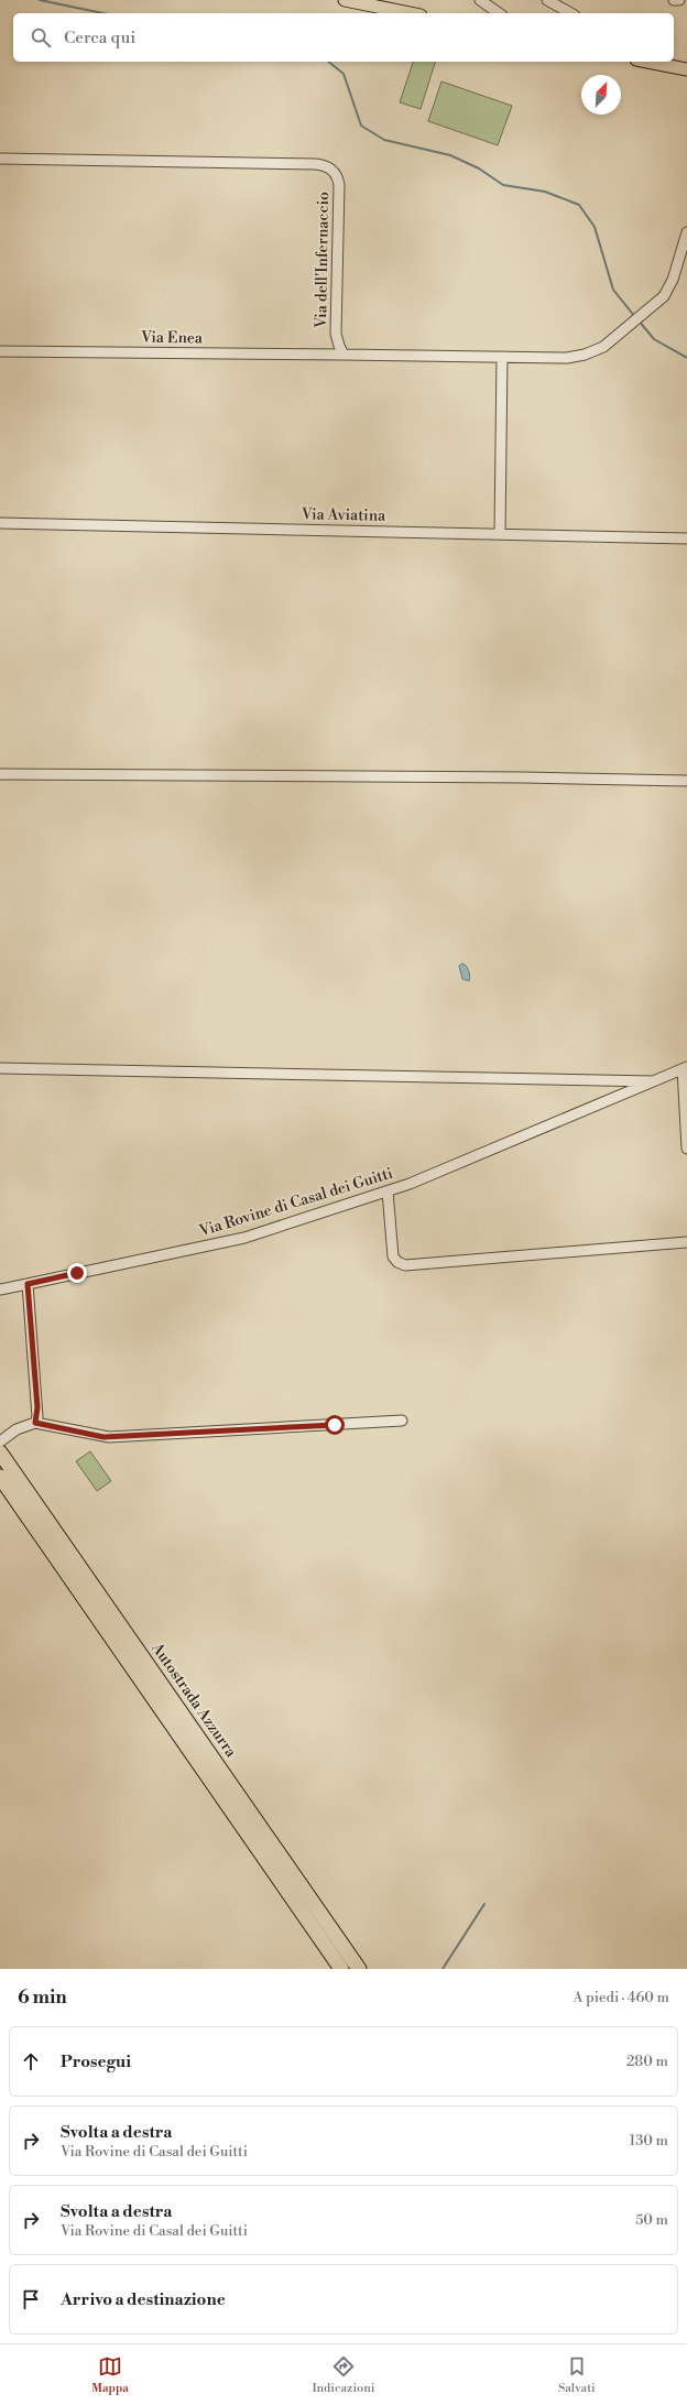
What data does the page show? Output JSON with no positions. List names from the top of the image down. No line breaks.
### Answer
{"streets":{"highway":["Autostrada Azzurra"],"street":["Via dell'Infernaccio","Via Enea","Via Aviatina","Via Rovine di Casal dei Guitti"]},"crossings":[["Via dell'Infernaccio","Via Enea"]],"north":"top right","page":{"search":"Cerca qui","heading":["6 min","A piedi · 460 m"],"list":[["Prosegui","280 m"],["Svolta a destra","Via Rovine di Casal dei Guitti","130 m"],["Svolta a destra","Via Rovine di Casal dei Guitti","50 m"],"Arrivo a destinazione"],"nav":["Mappa","Indicazioni","Salvati"]}}
